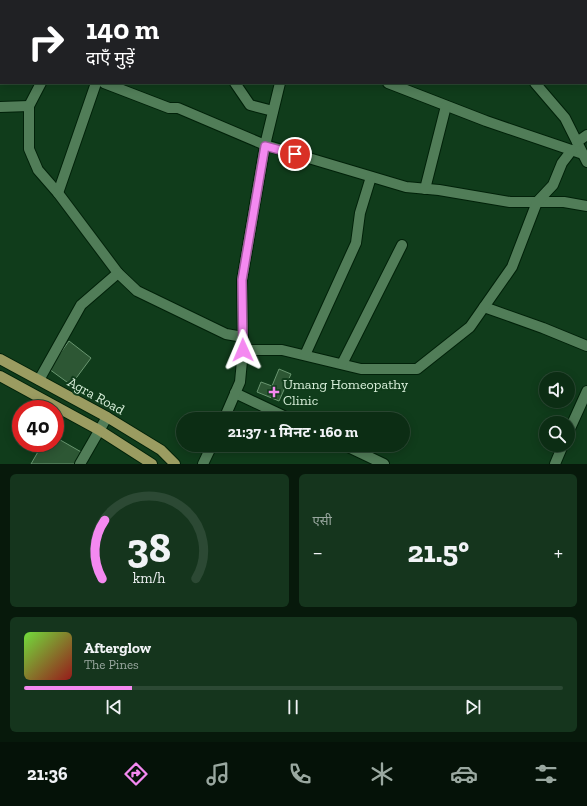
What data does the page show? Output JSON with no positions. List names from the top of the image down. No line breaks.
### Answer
{"streets":{"main road":["Agra Road"]},"places":{"health":["Umang Homeopathy Clinic"]},"page":{"turn":["140 m","दाएँ मुड़ें"],"limit":"40","trip":"21:37 · 1 मिनट · 160 m","tile":"एसी","heat":["−","21.5°","+"],"song":["Afterglow","The Pines"],"tabs":"21:36","gauge":["38","km/h"]}}
